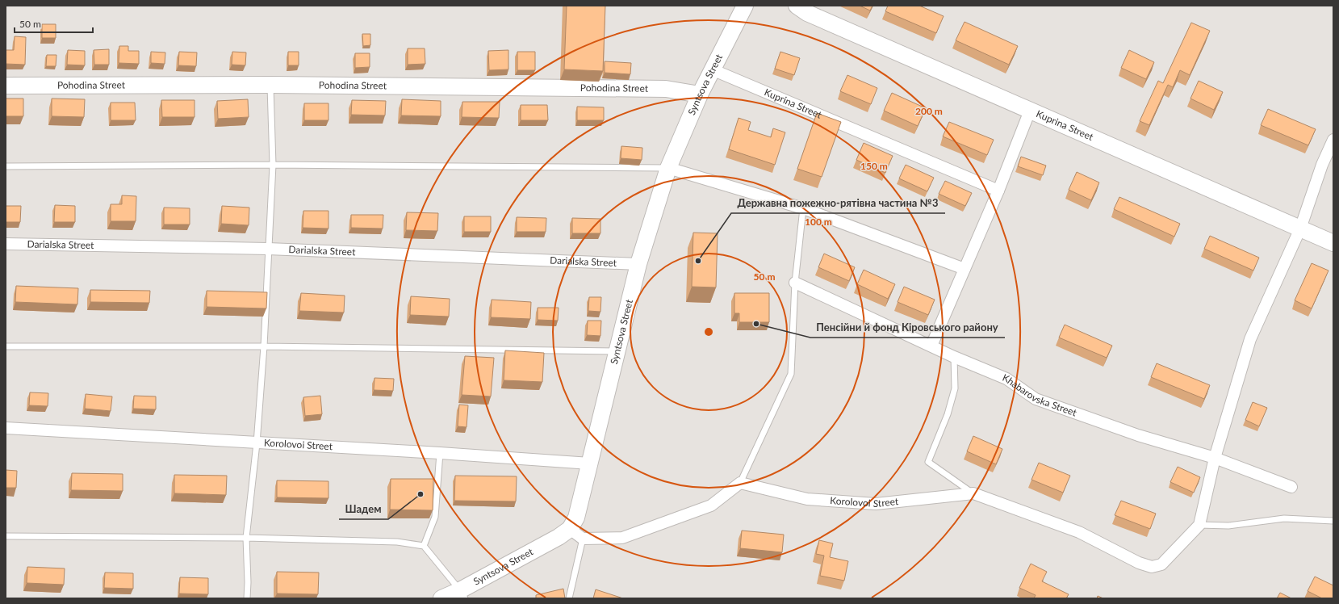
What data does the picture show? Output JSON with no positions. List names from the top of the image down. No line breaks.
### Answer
{"streets":{"street":["Syntsova Street","Pohodina Street","Kuprina Street","Darialska Street","Khabarovska Street","Korolovoi Street"]},"crossings":[["Syntsova Street","Pohodina Street"],["Syntsova Street","Kuprina Street"],["Syntsova Street","Darialska Street"],["Syntsova Street","Korolovoi Street"]],"places":["Державна пожежно-рятівна частина №3","Пенсійни й фонд Кіровського району","Шадем"],"scale_bar":"50 m","rings":["200 m","150 m","100 m","50 m"]}
